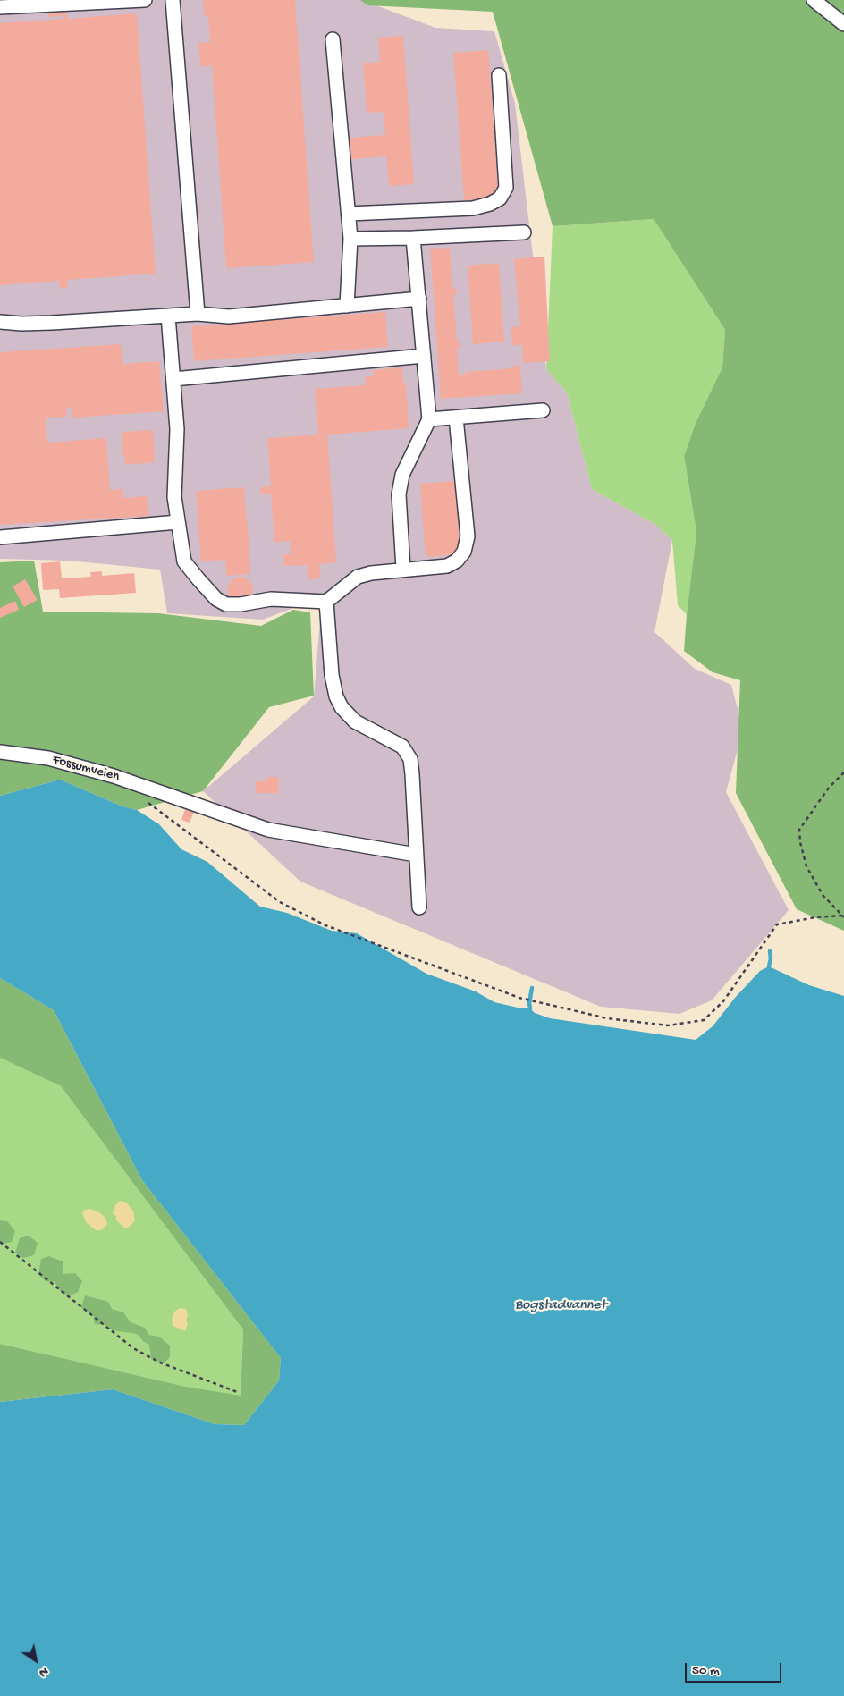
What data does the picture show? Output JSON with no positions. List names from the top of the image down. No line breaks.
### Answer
{"streets":{"street":["Fossumveien"]},"water":["Bogstadvannet"],"scale_bar":"50 m","north":"bottom right"}
